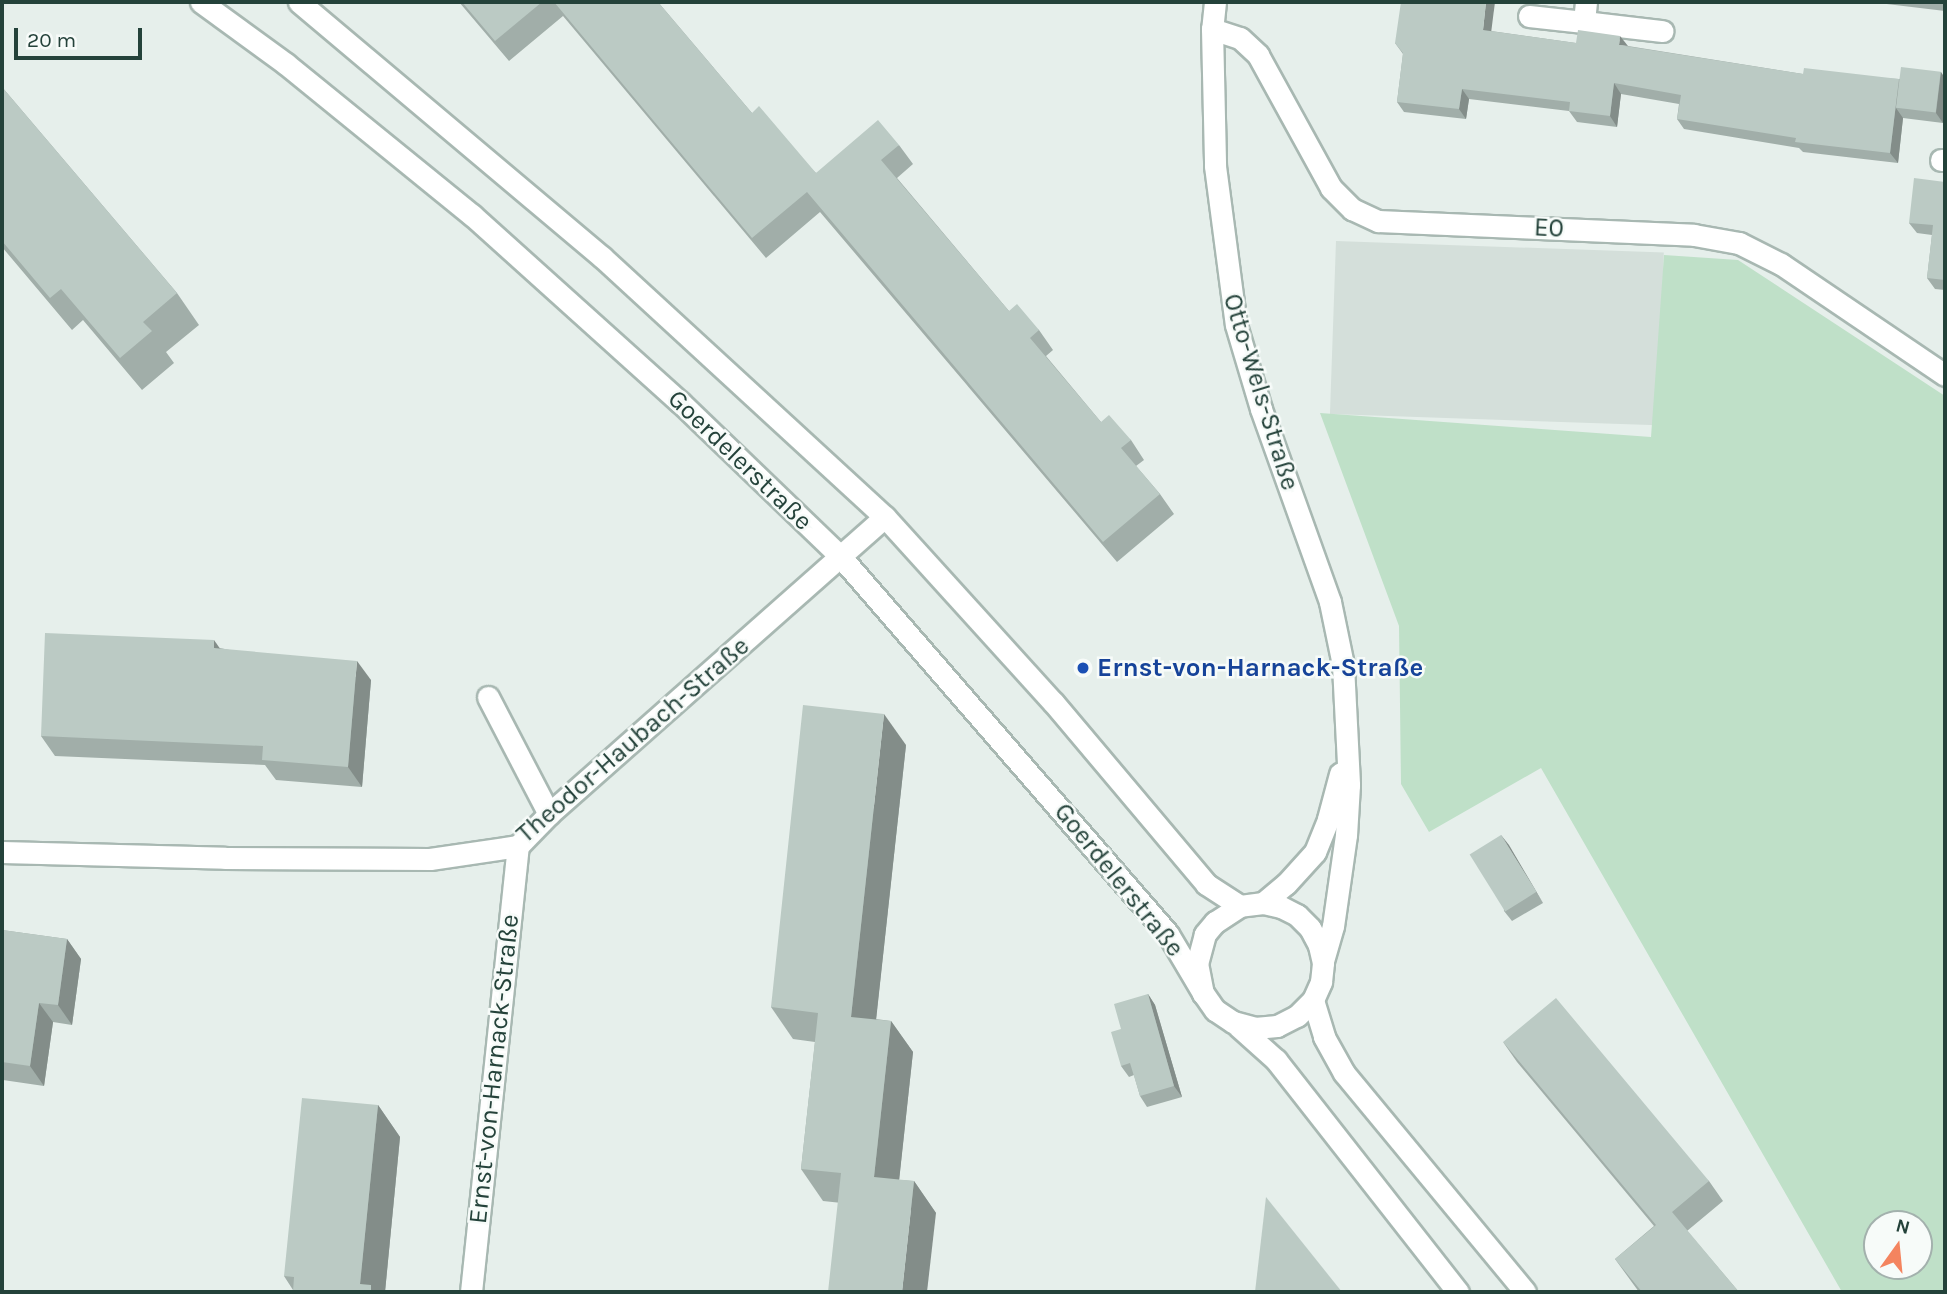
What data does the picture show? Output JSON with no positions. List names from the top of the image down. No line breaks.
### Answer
{"streets":{"street":["E0","Otto-Wels-Straße","Goerdelerstraße","Theodor-Haubach-Straße","Ernst-von-Harnack-Straße"]},"crossings":[["E0","Otto-Wels-Straße"],["Otto-Wels-Straße","Goerdelerstraße"],["Goerdelerstraße","Theodor-Haubach-Straße"],["Theodor-Haubach-Straße","Ernst-von-Harnack-Straße"]],"places":["Ernst-von-Harnack-Straße"],"scale_bar":"20 m","north":"top"}
